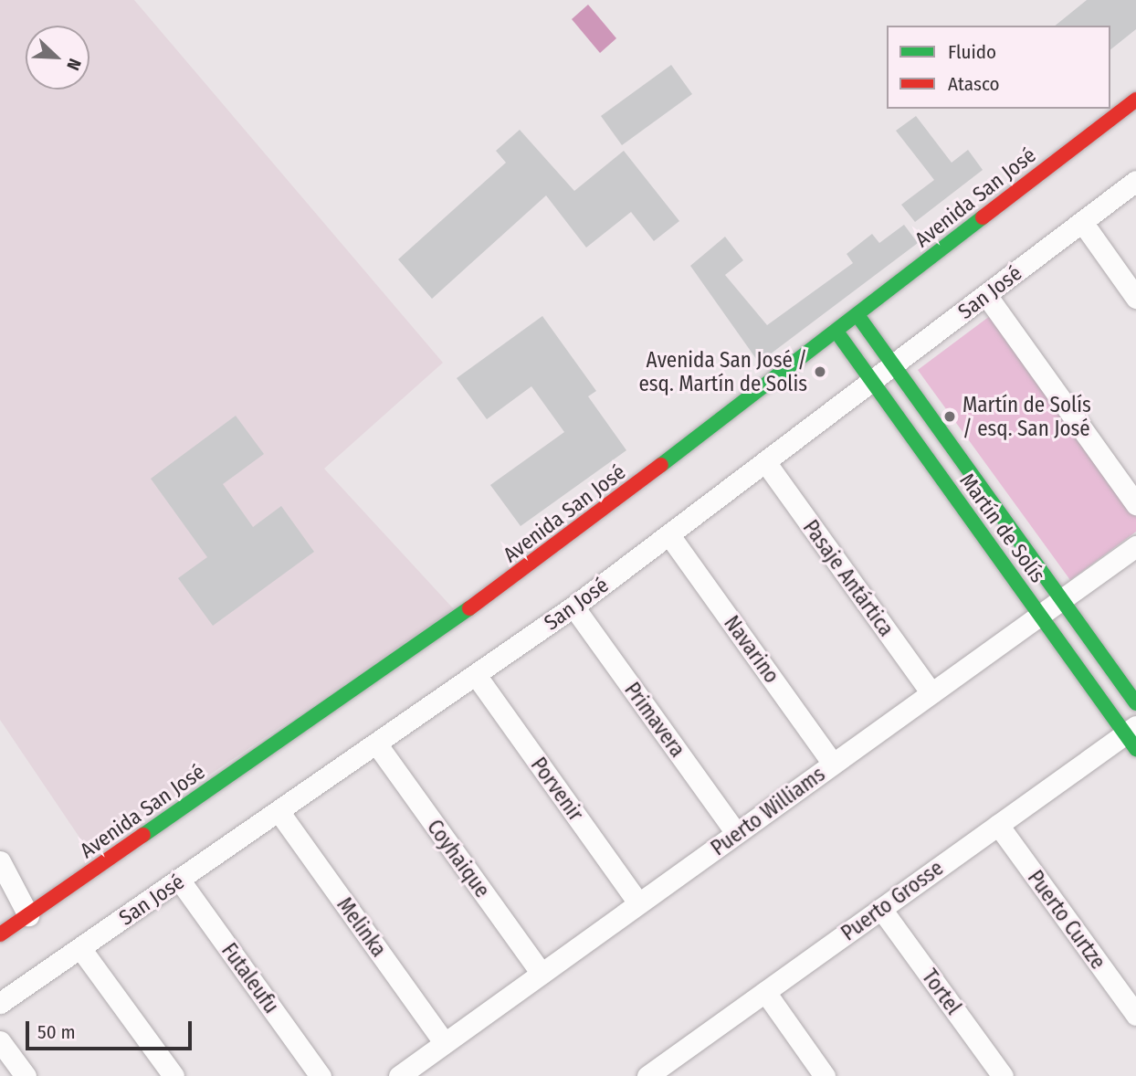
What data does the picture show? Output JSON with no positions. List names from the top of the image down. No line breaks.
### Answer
{"streets":{"main road":["Avenida San José","Martín de Solís"],"street":["San José","Pasaje Antártica","Navarino","Primavera","Porvenir","Puerto Williams","Coyhaique","Puerto Grosse","Puerto Curtze","Melinka","Futaleufu","Tortel"]},"crossings":[["Avenida San José","Martín de Solís"],["San José","Martín de Solís"],["San José","Pasaje Antártica"],["San José","Navarino"],["San José","Primavera"],["San José","Porvenir"],["San José","Coyhaique"],["San José","Melinka"],["San José","Futaleufu"],["Martín de Solís","Puerto Williams"],["Martín de Solís","Puerto Grosse"],["Pasaje Antártica","Puerto Williams"],["Navarino","Puerto Williams"],["Primavera","Puerto Williams"],["Porvenir","Puerto Williams"],["Puerto Williams","Coyhaique"],["Puerto Williams","Melinka"],["Puerto Grosse","Puerto Curtze"],["Puerto Grosse","Tortel"]],"places":["Avenida San José / esq. Martín de Solis","Martín de Solís / esq. San José"],"legend":["Fluido","Atasco"],"scale_bar":"50 m","north":"bottom right"}
